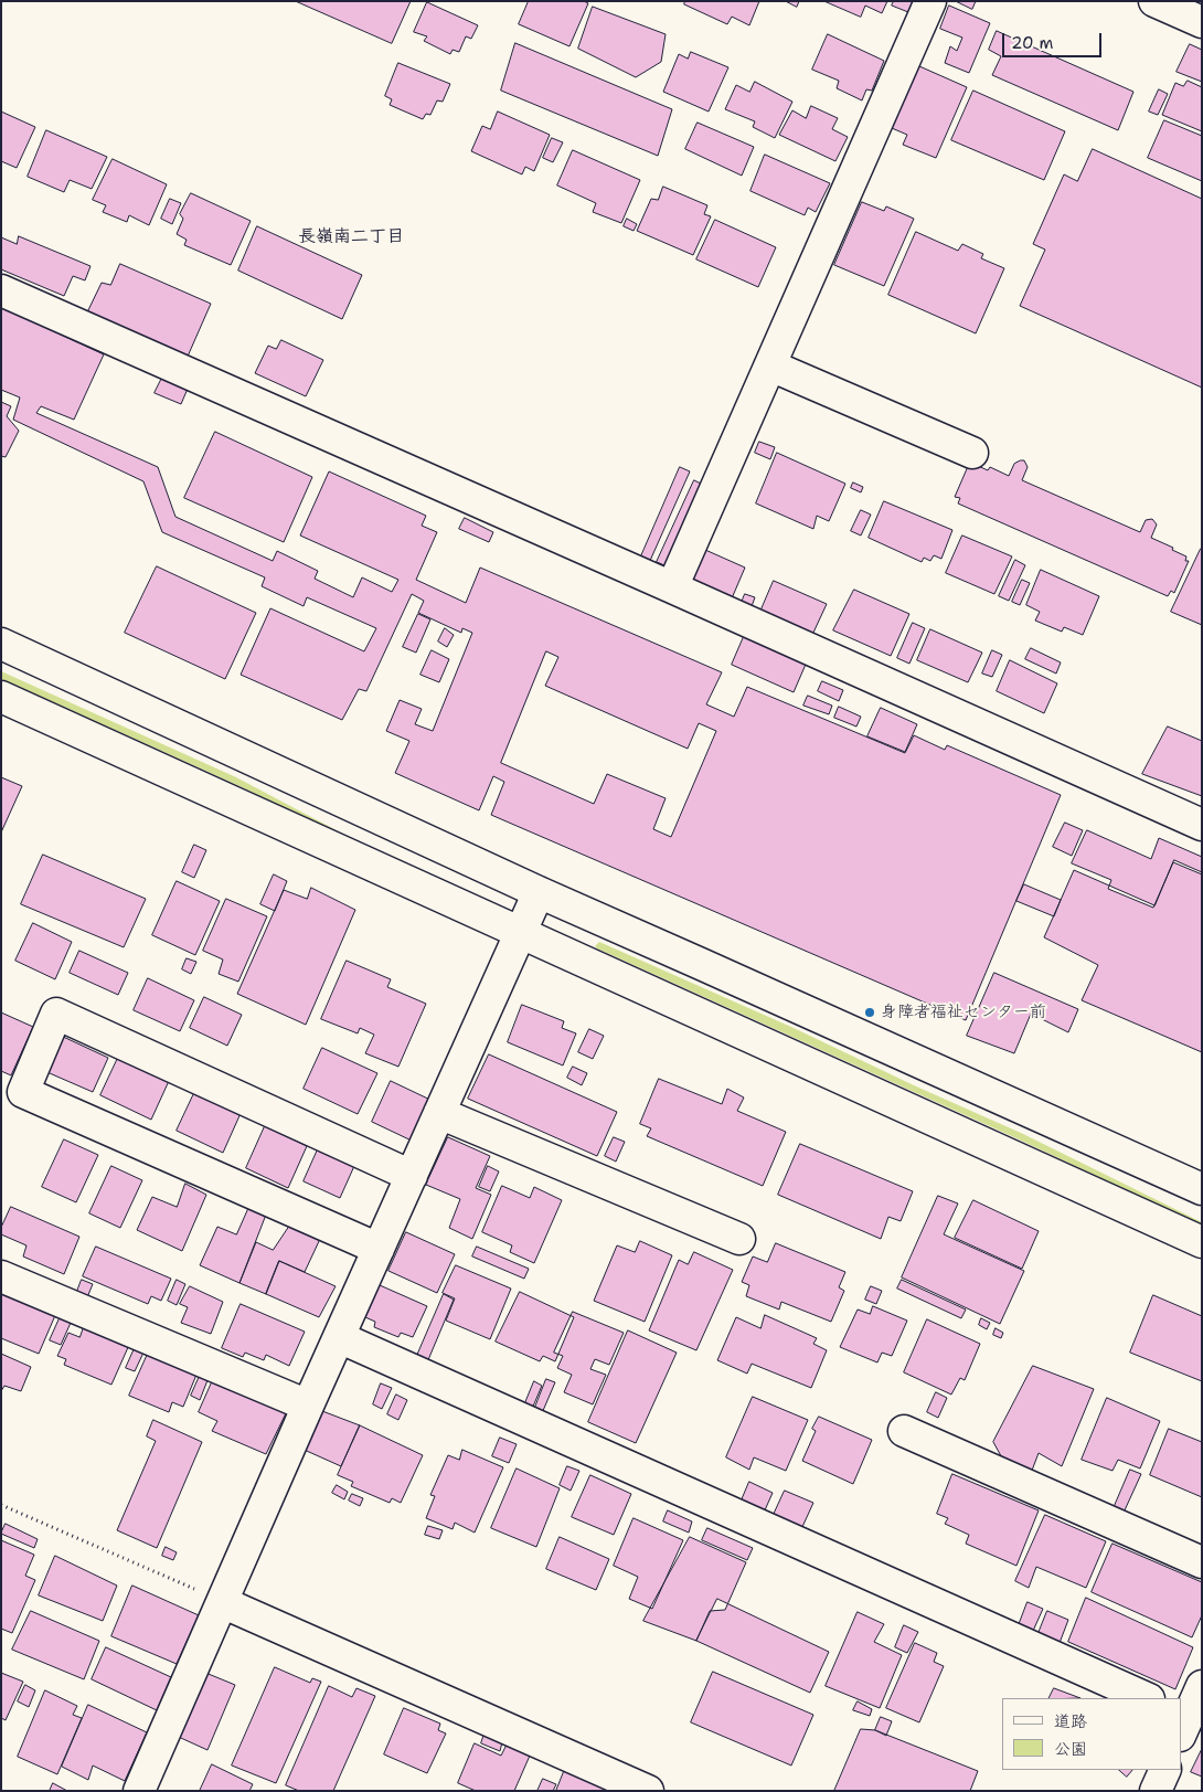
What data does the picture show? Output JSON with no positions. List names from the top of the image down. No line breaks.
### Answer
{"districts":["長嶺南二丁目"],"places":["身障者福祉センター前"],"legend":["道路","公園"],"scale_bar":"20 m"}
